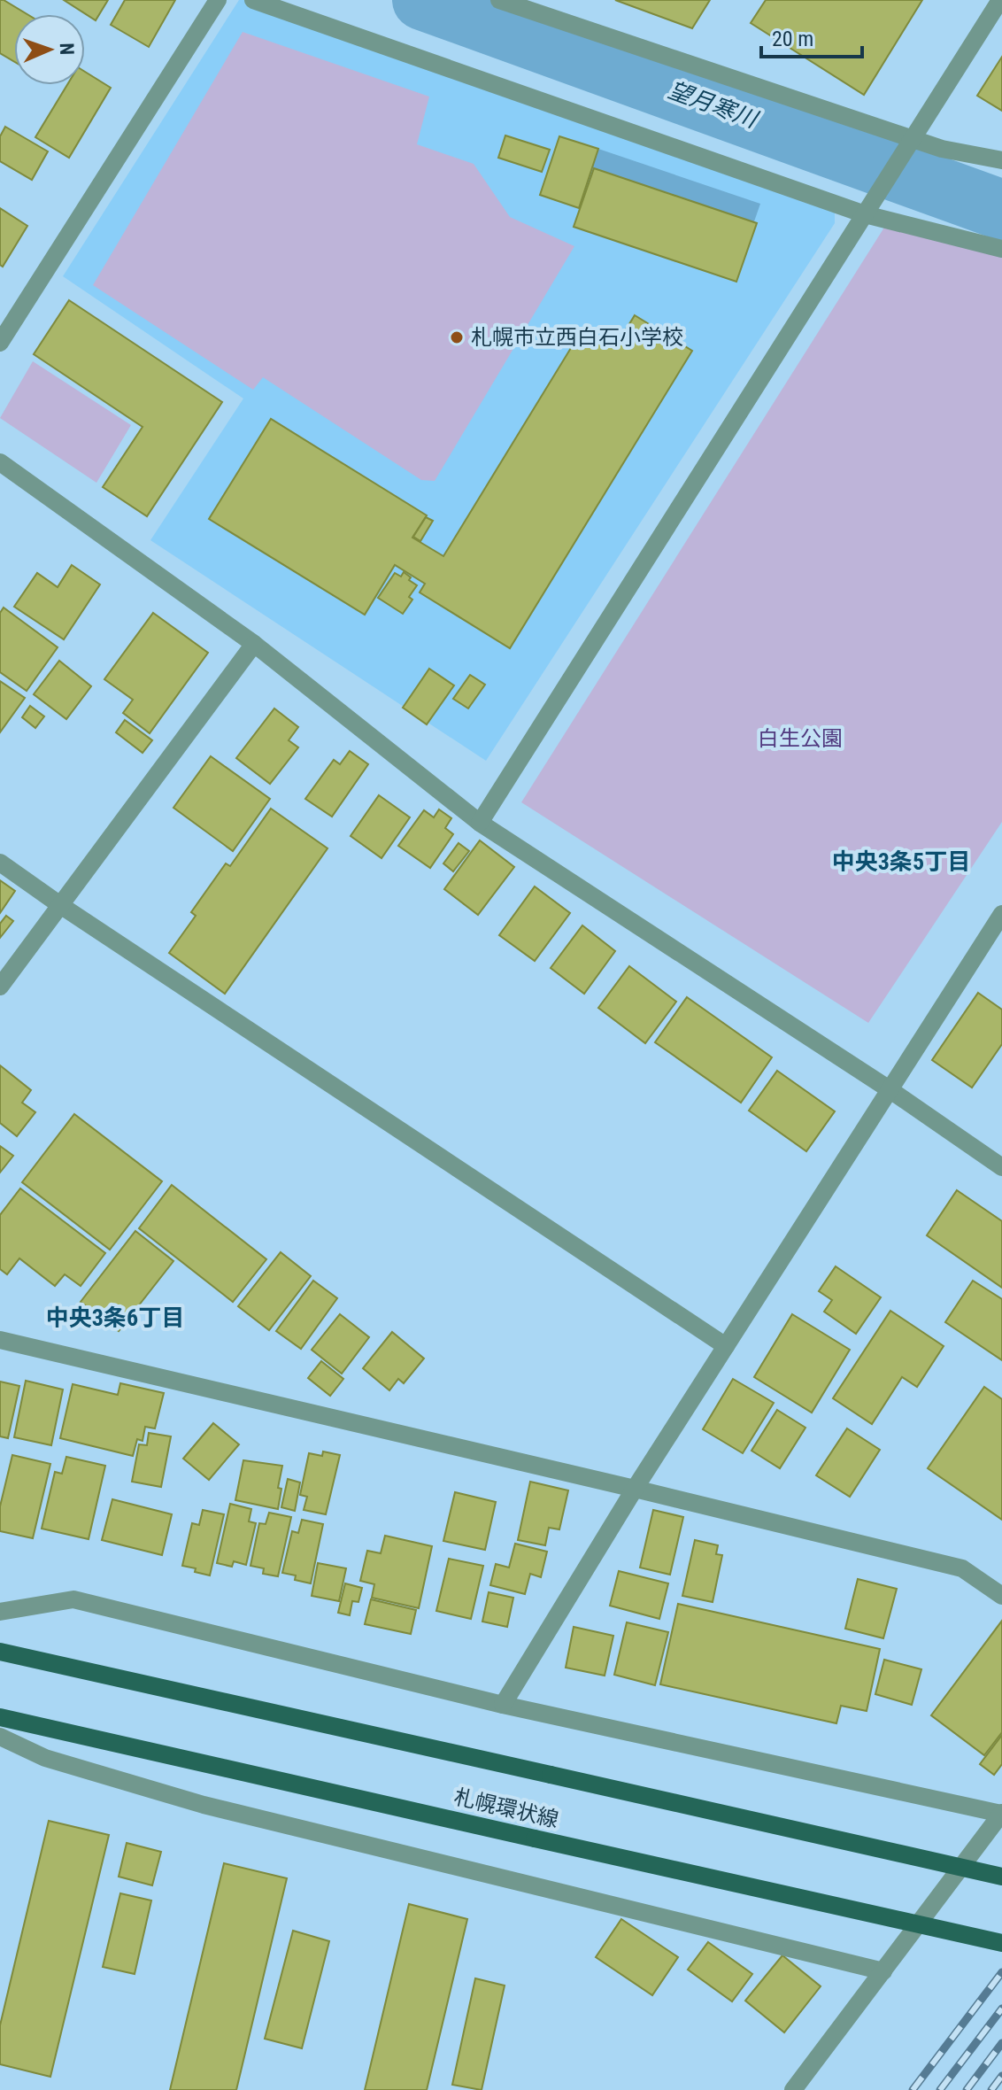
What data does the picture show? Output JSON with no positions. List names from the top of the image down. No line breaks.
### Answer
{"streets":{"main road":["札幌環状線"]},"districts":["中央3条5丁目","中央3条6丁目"],"water":["望月寒川"],"parks":["白生公園"],"places":["札幌市立西白石小学校"],"scale_bar":"20 m","north":"right"}
